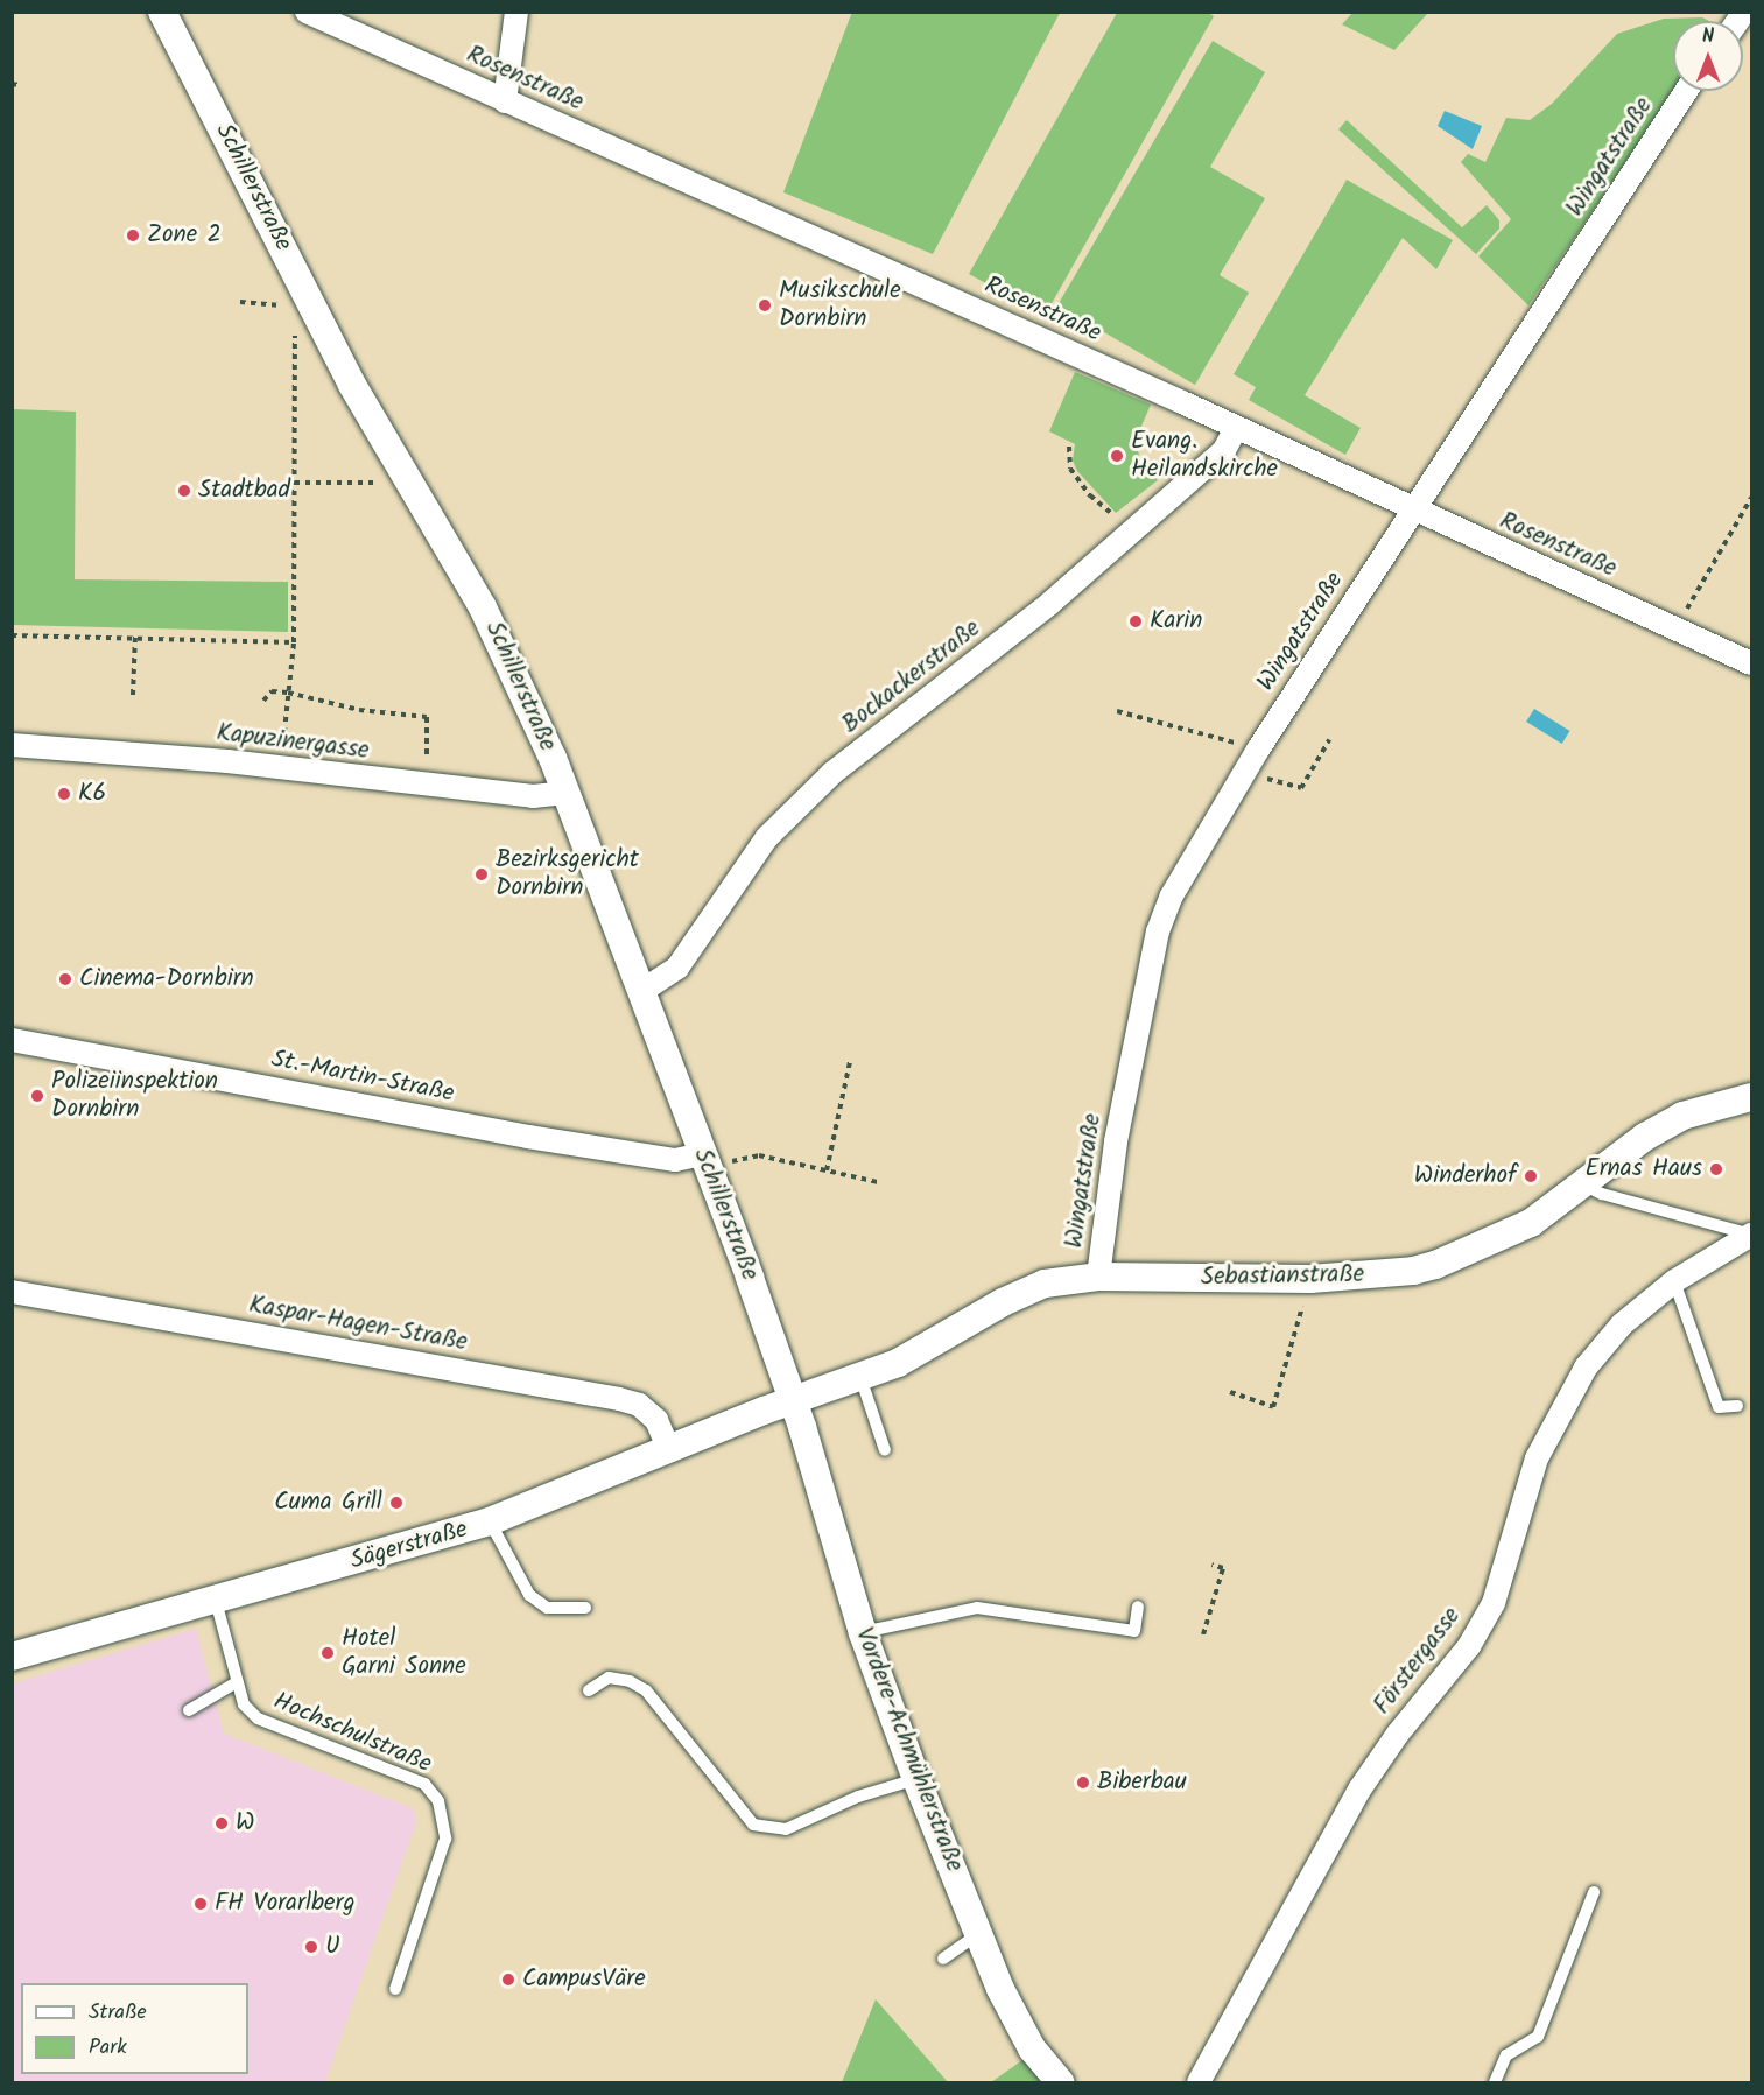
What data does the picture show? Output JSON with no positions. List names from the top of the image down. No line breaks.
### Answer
{"streets":{"street":["Rosenstraße","Wingatstraße","Schillerstraße","Bockackerstraße","Kapuzinergasse","St.-Martin-Straße","Sebastianstraße","Kaspar-Hagen-Straße","Sägerstraße","Förstergasse","Vordere-Achmühlerstraße"],"lane":["Hochschulstraße"]},"crossings":[["Rosenstraße","Wingatstraße"],["Rosenstraße","Bockackerstraße"],["Wingatstraße","Sebastianstraße"],["Schillerstraße","Bockackerstraße"],["Schillerstraße","Kapuzinergasse"],["Schillerstraße","St.-Martin-Straße"],["Schillerstraße","Sebastianstraße"],["Schillerstraße","Sägerstraße"],["Schillerstraße","Vordere-Achmühlerstraße"],["Sebastianstraße","Sägerstraße"],["Sebastianstraße","Förstergasse"],["Sebastianstraße","Vordere-Achmühlerstraße"],["Kaspar-Hagen-Straße","Sägerstraße"],["Sägerstraße","Hochschulstraße"],["Sägerstraße","Vordere-Achmühlerstraße"]],"places":["Zone 2","Musikschule Dornbirn","Evang. Heilandskirche","Stadtbad","Karin","K6","Bezirksgericht Dornbirn","Cinema-Dornbirn","Polizeiinspektion Dornbirn","Ernas Haus","Winderhof","Cuma Grill","Hotel Garni Sonne","Biberbau","W","FH Vorarlberg","U","CampusVäre"],"legend":["Straße","Park"],"north":"top"}
